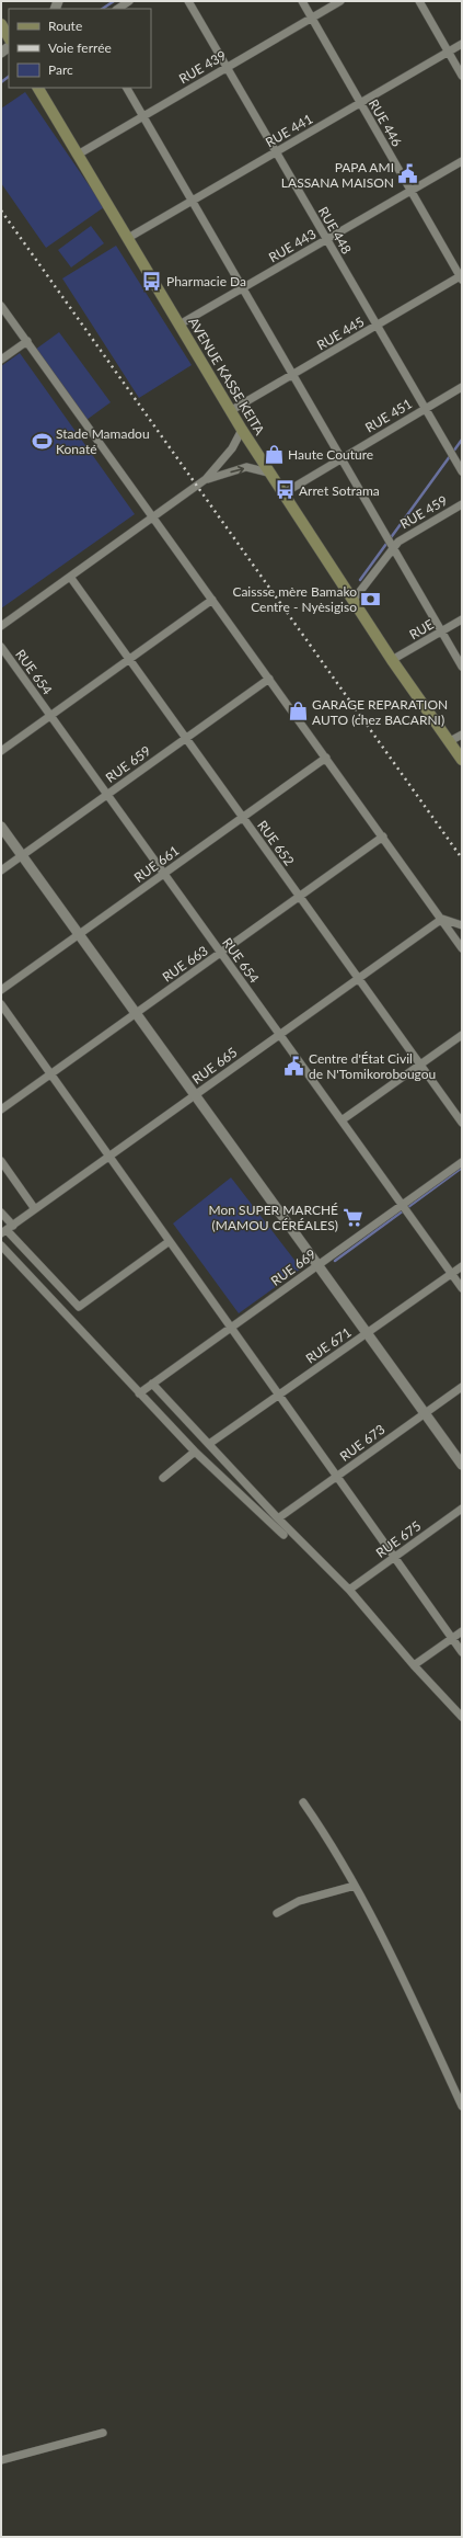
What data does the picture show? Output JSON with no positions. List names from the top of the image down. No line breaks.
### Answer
{"streets":{"main road":["AVENUE KASSE KEITA"],"street":["RUE 439","RUE 446","RUE 441","RUE 448","RUE 443","RUE 445","RUE 451","RUE 459","RUE","RUE 654","RUE 659","RUE 652","RUE 661","RUE 663","RUE 665","RUE 669","RUE 671","RUE 673","RUE 675"]},"crossings":[["RUE 439","RUE 446"],["RUE 439","RUE 448"],["RUE 439","AVENUE KASSE KEITA"],["RUE 446","RUE 441"],["RUE 446","RUE 443"],["RUE 446","RUE 445"],["RUE 441","RUE 448"],["RUE 441","AVENUE KASSE KEITA"],["RUE 448","RUE 443"],["RUE 448","RUE 445"],["RUE 448","RUE 451"],["RUE 443","AVENUE KASSE KEITA"],["RUE 445","AVENUE KASSE KEITA"],["AVENUE KASSE KEITA","RUE 451"],["AVENUE KASSE KEITA","RUE"],["RUE 654","RUE 659"],["RUE 654","RUE 661"],["RUE 654","RUE 663"],["RUE 654","RUE 665"],["RUE 654","RUE 669"],["RUE 654","RUE 671"],["RUE 659","RUE 652"],["RUE 652","RUE 661"],["RUE 652","RUE 663"],["RUE 652","RUE 665"]],"places":{"public building":["PAPA AMI LASSANA MAISON","Centre d'État Civil de N'Tomikorobougou"],"bus stop":["Pharmacie Da","Arret Sotrama"],"sports":["Stade Mamadou Konaté"],"shop":["Haute Couture","GARAGE REPARATION AUTO (chez BACARNI)"],"bank":["Caissse mère Bamako Centre - Nyèsigiso"],"supermarket":["Mon SUPER MARCHÉ (MAMOU CÉRÉALES)"]},"legend":["Route","Voie ferrée","Parc"]}
